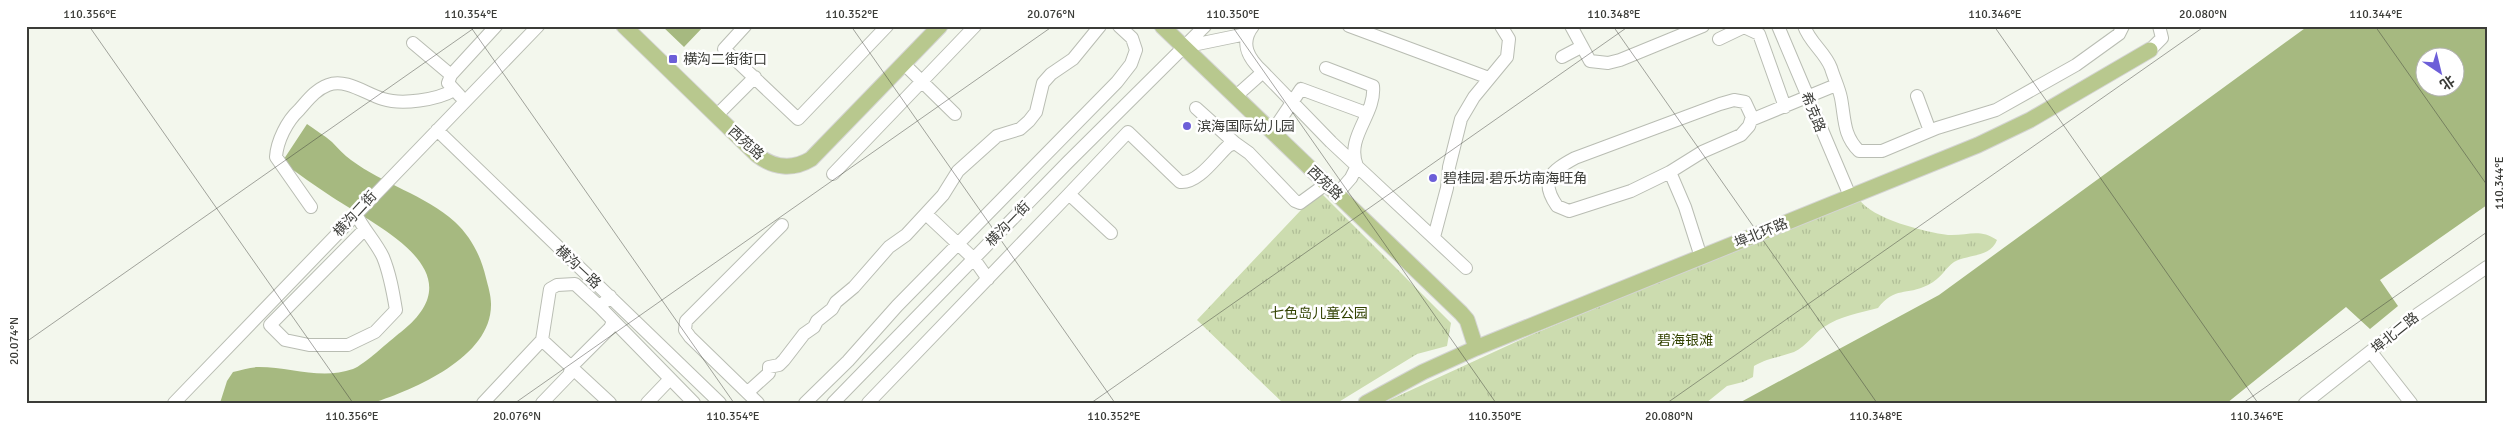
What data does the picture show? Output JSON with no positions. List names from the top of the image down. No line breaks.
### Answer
{"streets":{"main road":["西苑路","埠北环路"],"street":["希克路","横沟二街","横沟一街","横沟一路","埠北二路"]},"crossings":[["希克路","埠北环路"],["西苑路","横沟一街"],["西苑路","埠北环路"],["横沟二街","横沟一路"]],"parks":["七色岛儿童公园","碧海银滩"],"places":{"transit":["横沟二街街口"],"other":["滨海国际幼儿园","碧桂园·碧乐坊南海旺角"]},"north":"bottom right","coordinates":["110.356°E","110.354°E","110.352°E","20.076°N","110.350°E","110.348°E","110.346°E","20.080°N","110.344°E","20.074°N"]}
